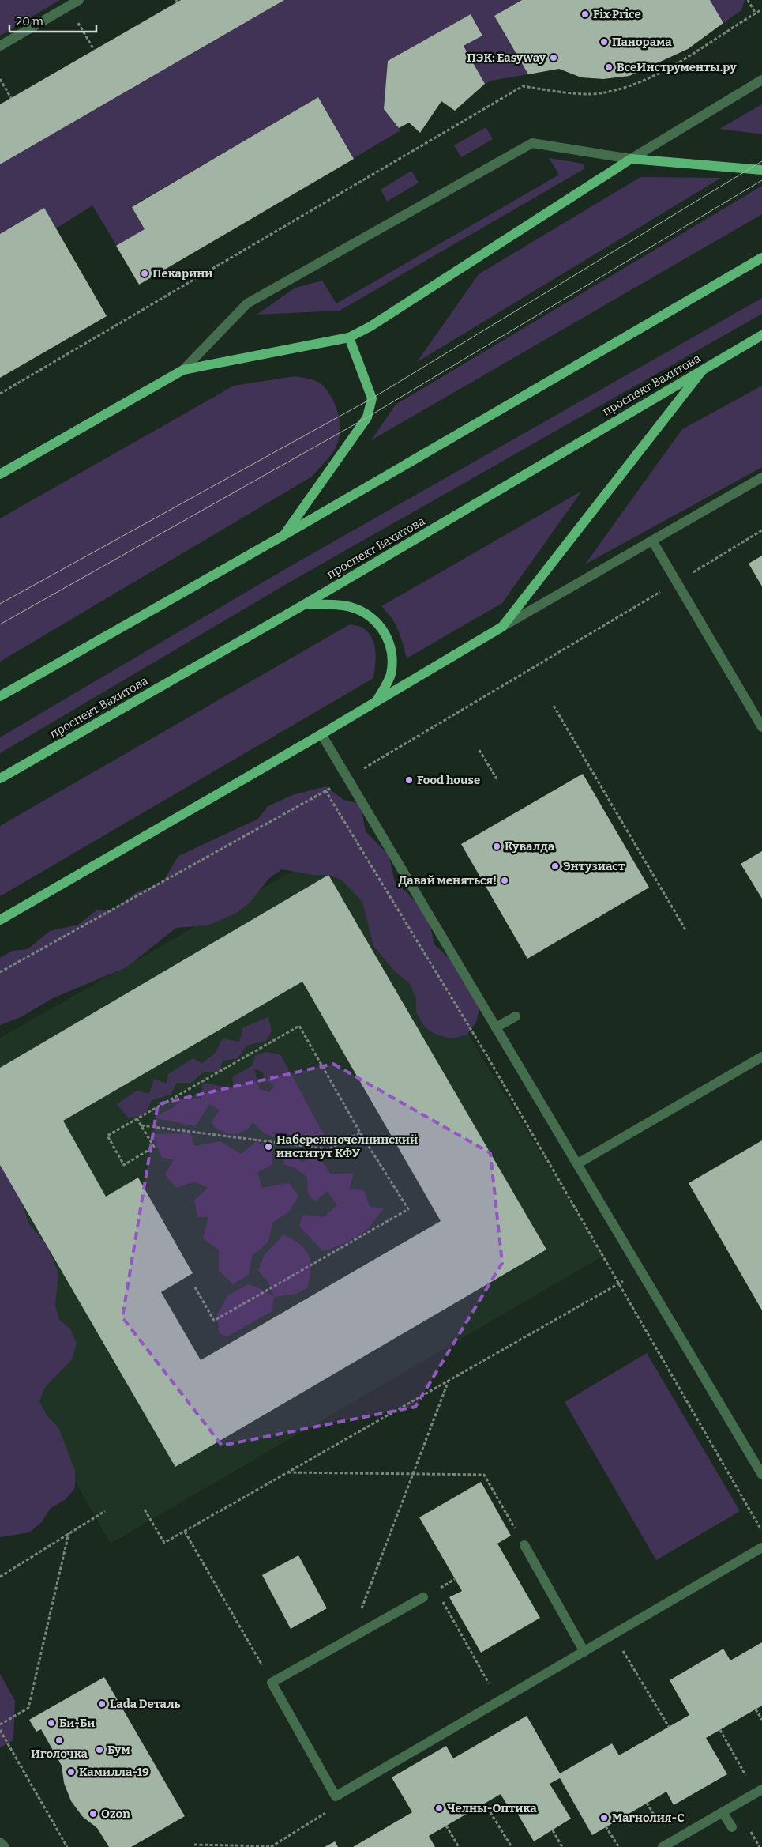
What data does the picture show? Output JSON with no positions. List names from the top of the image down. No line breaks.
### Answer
{"streets":{"main road":["проспект Вахитова"]},"places":["Fix Price","Панорама","ПЭК: Easyway","ВсеИнструменты.ру","Пекарини","Food house","Кувалда","Энтузиаст","Давай меняться!","Набережночелнинский институт КФУ","Lada Dеталь","Би-Би","Иголочка","Бум","Камилла-19","Челны-Оптика","Ozon","Магнолия-С"],"scale_bar":"20 m"}
